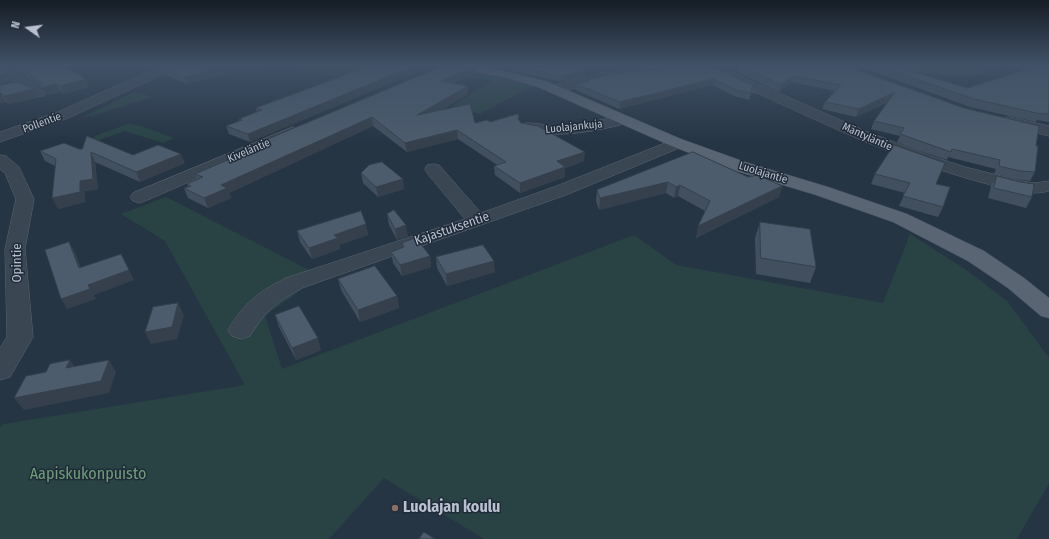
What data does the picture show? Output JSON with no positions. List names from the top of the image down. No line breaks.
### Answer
{"streets":{"main road":["Luolajantie"],"street":["Pollentie","Luolajankuja","Mäntyläntie","Kiveläntie","Kajastuksentie","Opintie"]},"crossings":[["Luolajankuja","Luolajantie"],["Luolajantie","Kajastuksentie"]],"parks":["Aapiskukonpuisto"],"places":["Luolajan koulu"],"north":"left"}
